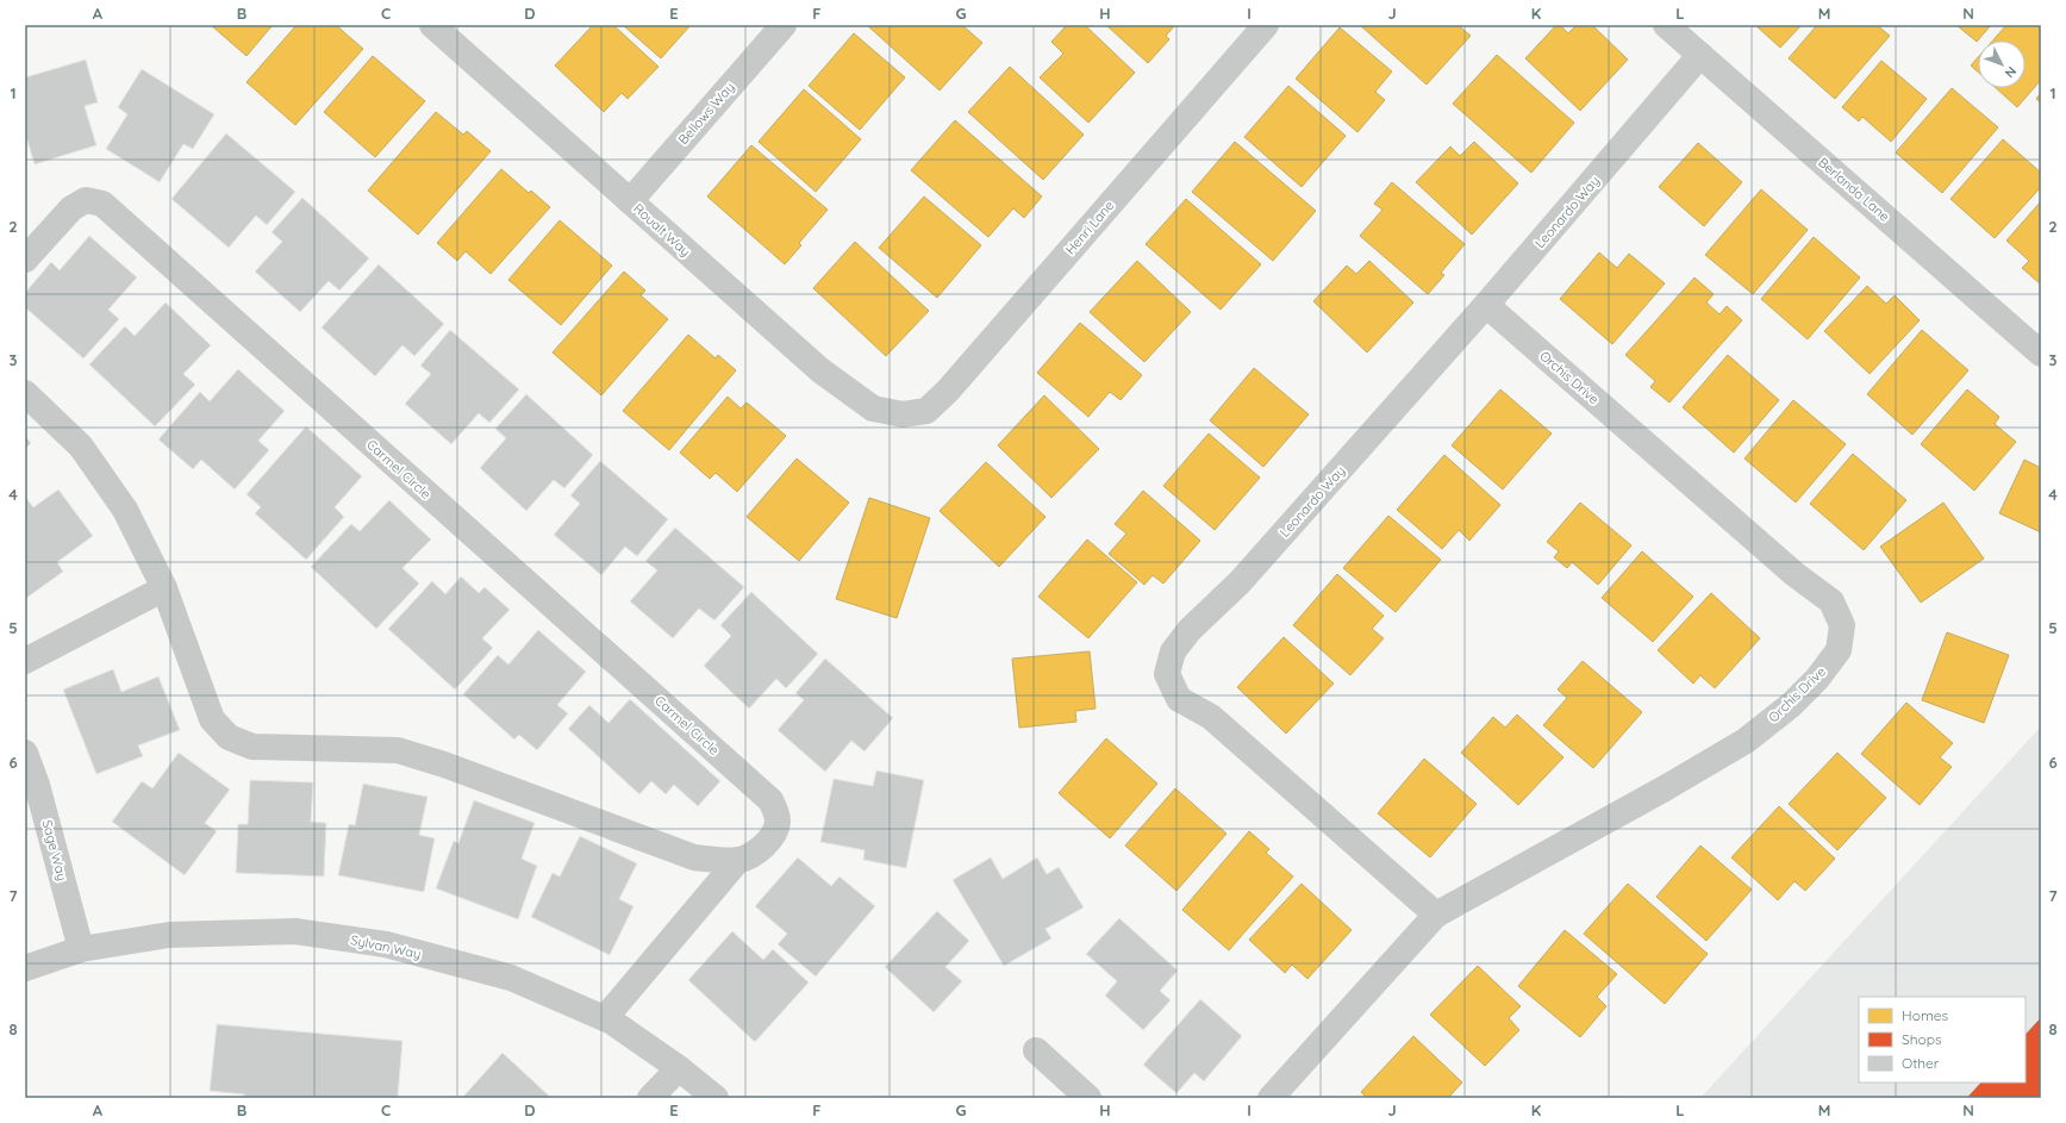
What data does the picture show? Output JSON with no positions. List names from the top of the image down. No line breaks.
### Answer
{"streets":{"street":["Bellows Way","Berlanda Lane","Leonardo Way","Henri Lane","Roualt Way","Orchis Drive","Carmel Circle","Sage Way","Sylvan Way"]},"crossings":[["Bellows Way","Roualt Way"],["Berlanda Lane","Leonardo Way"],["Leonardo Way","Orchis Drive"],["Henri Lane","Roualt Way"],["Sage Way","Sylvan Way"]],"legend":["Homes","Shops","Other"],"north":"bottom right","grid":{"columns":["A","B","C","D","E","F","G","H","I","J","K","L","M","N"],"rows":["1","2","3","4","5","6","7","8"]}}
